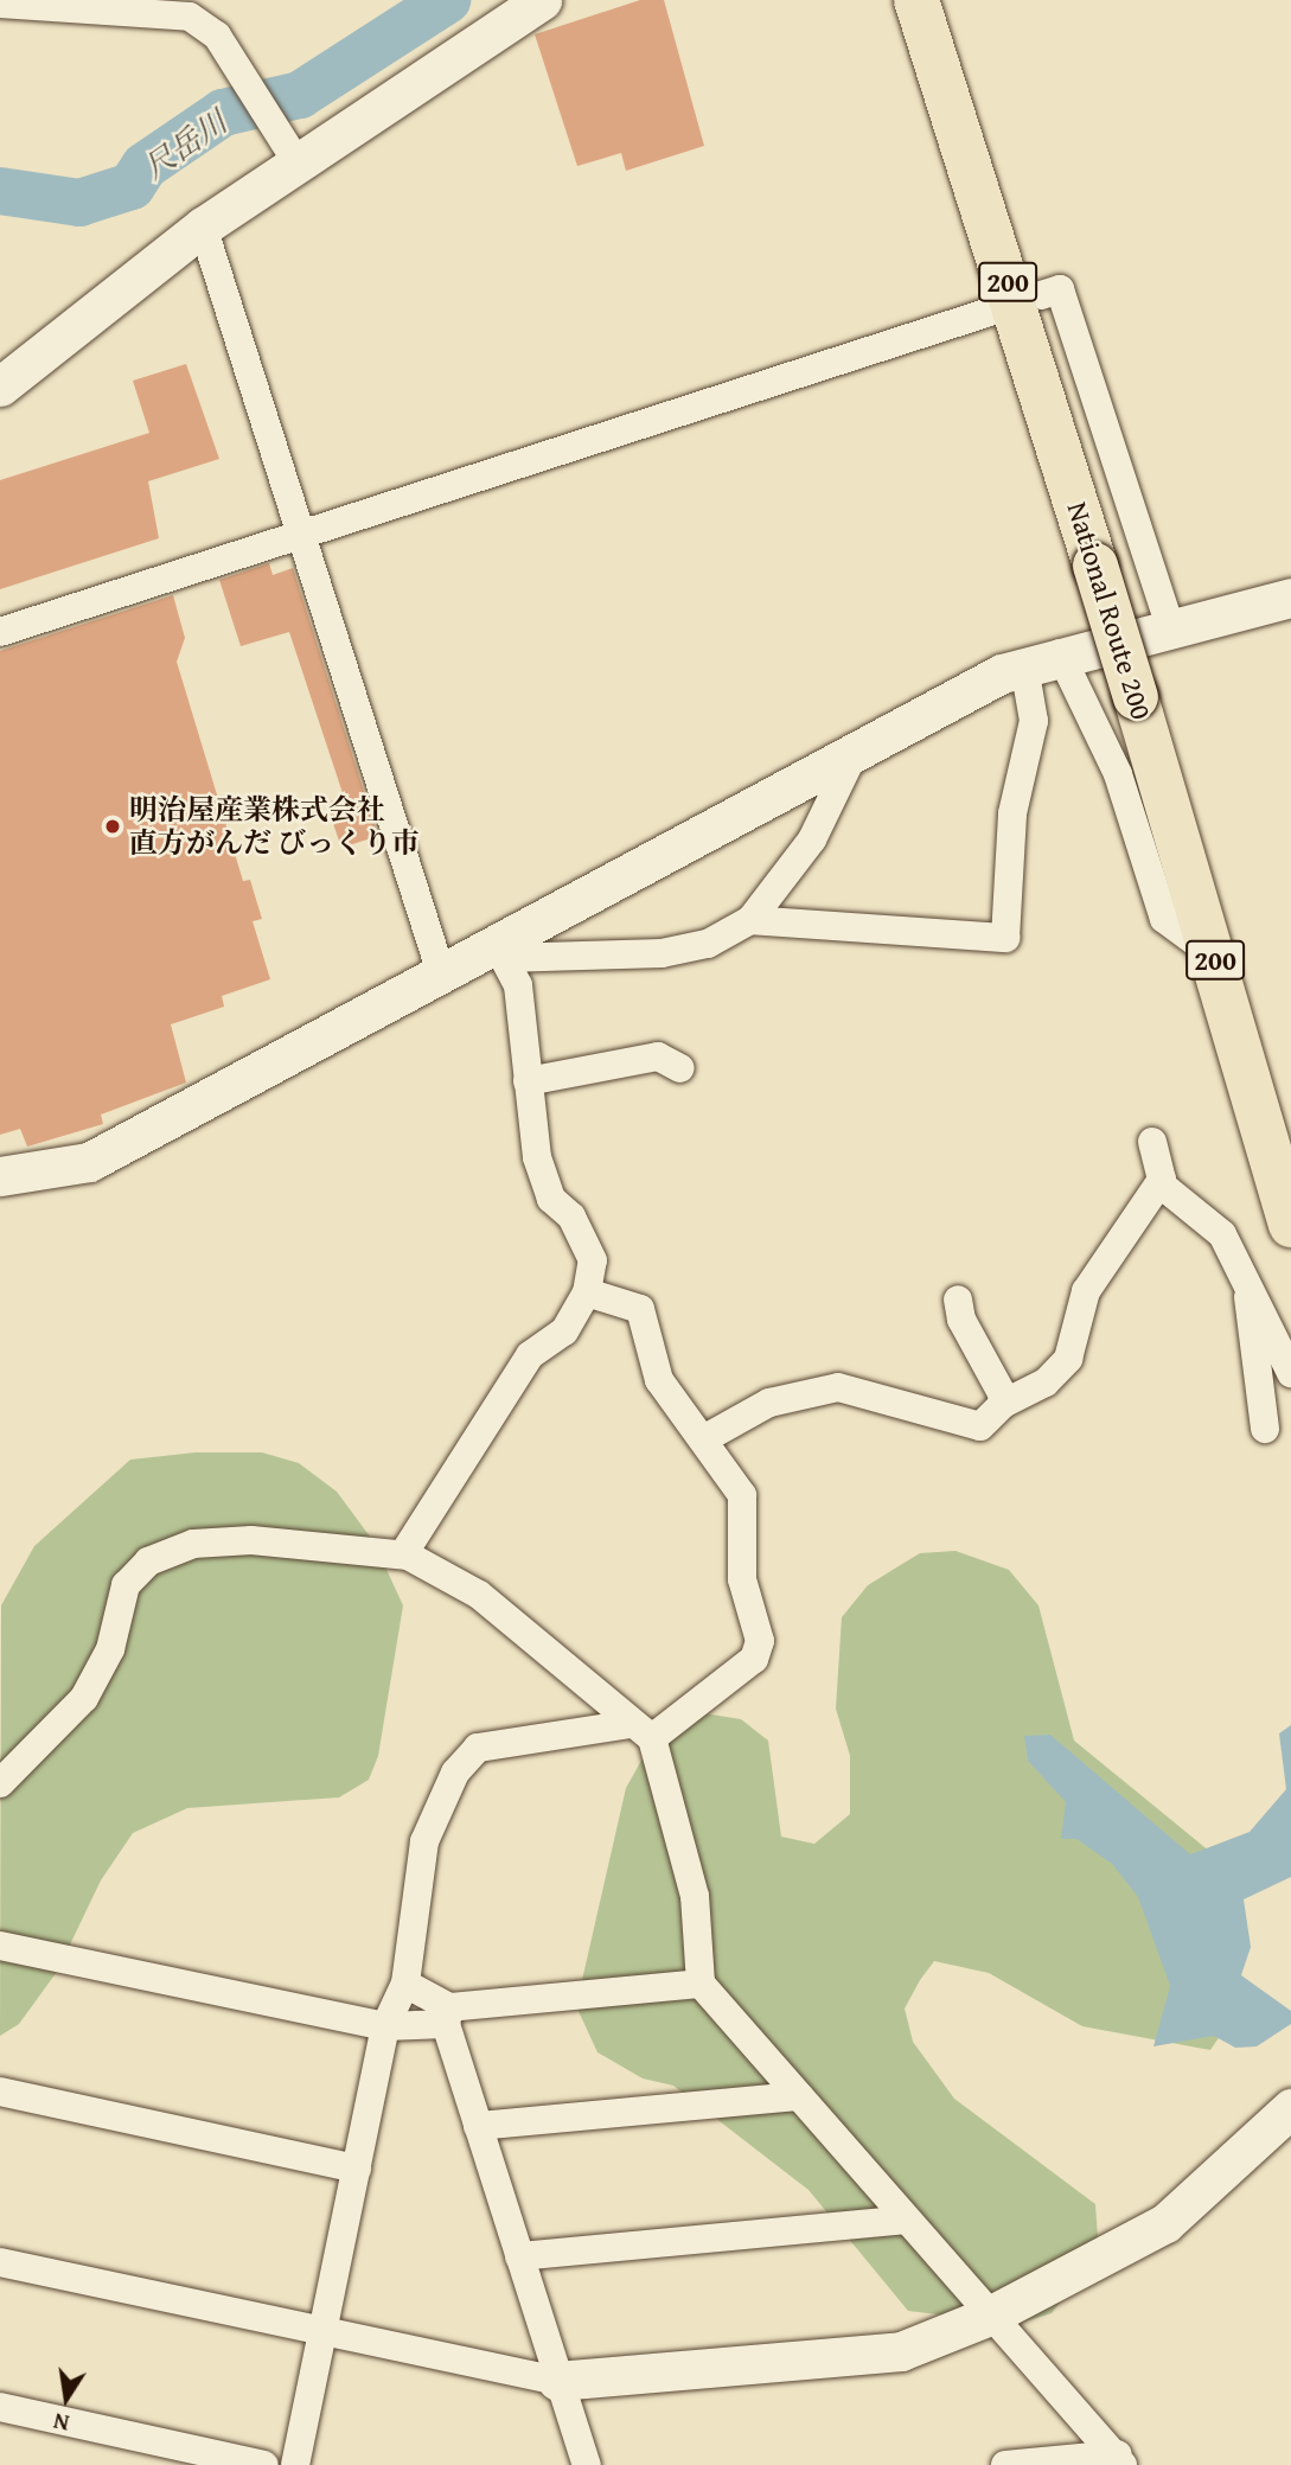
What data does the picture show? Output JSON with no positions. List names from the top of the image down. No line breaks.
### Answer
{"streets":{"highway":["200","National Route 200"]},"water":["尺岳川"],"places":["明治屋産業株式会社 直方がんだ びっくり市"],"north":"bottom"}
